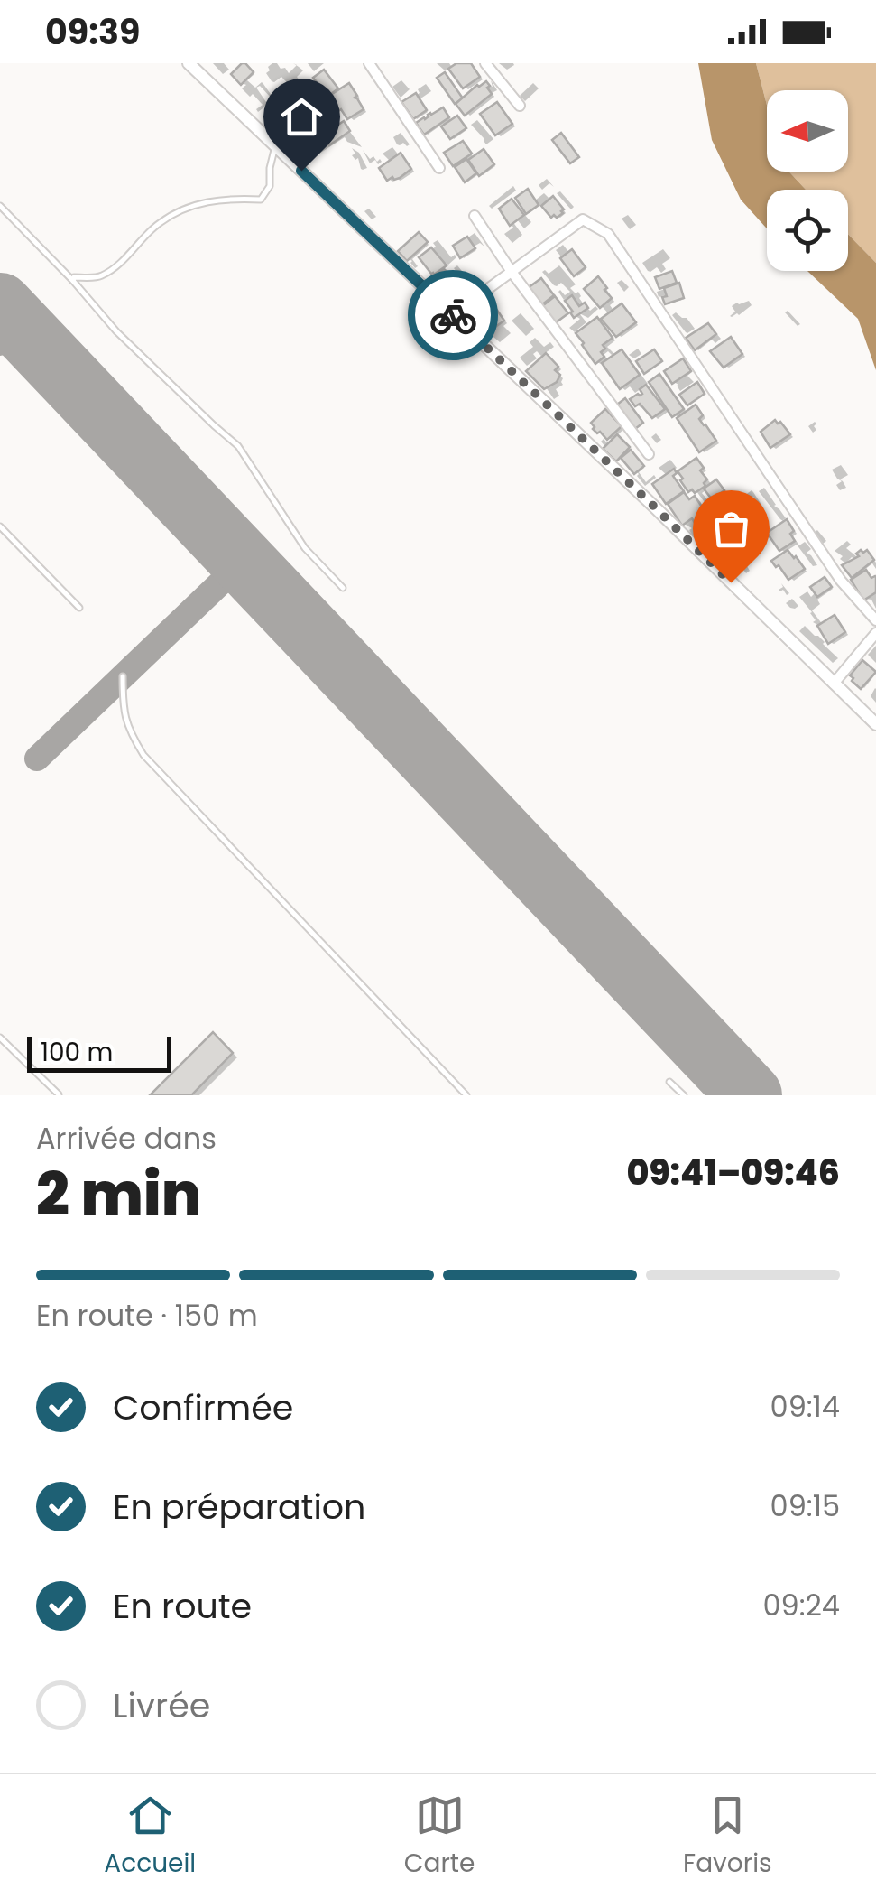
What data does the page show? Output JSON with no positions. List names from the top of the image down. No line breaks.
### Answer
{"scale_bar":"100 m","north":"left","page":{"status":"09:39","scale":"100 m","heading":["2 min","Arrivée dans","09:41–09:46"],"bar":"En route · 150 m","list":[["Confirmée","09:14"],["En préparation","09:15"],["En route","09:24"],"Livrée"],"tabs":["Accueil","Carte","Favoris"]}}
